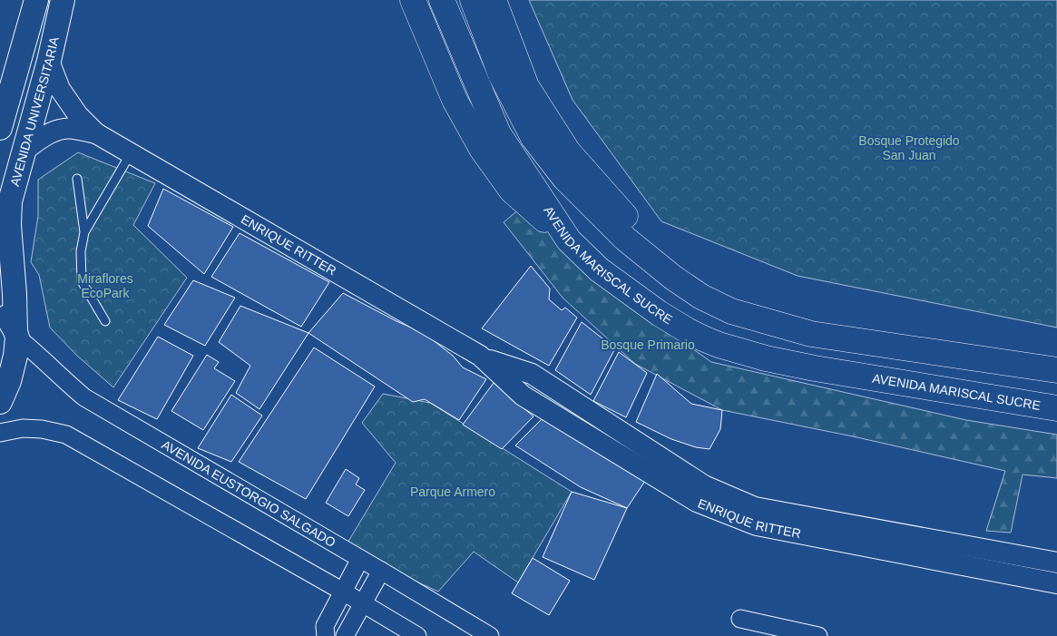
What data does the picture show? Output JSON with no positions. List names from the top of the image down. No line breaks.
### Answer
{"streets":{"main road":["AVENIDA UNIVERSITARIA","AVENIDA MARISCAL SUCRE"],"street":["ENRIQUE RITTER","AVENIDA EUSTORGIO SALGADO"]},"crossings":[["AVENIDA UNIVERSITARIA","ENRIQUE RITTER"],["AVENIDA UNIVERSITARIA","AVENIDA EUSTORGIO SALGADO"]],"parks":["Bosque Protegido San Juan","Miraflores EcoPark","Bosque Primario","Parque Armero"]}
